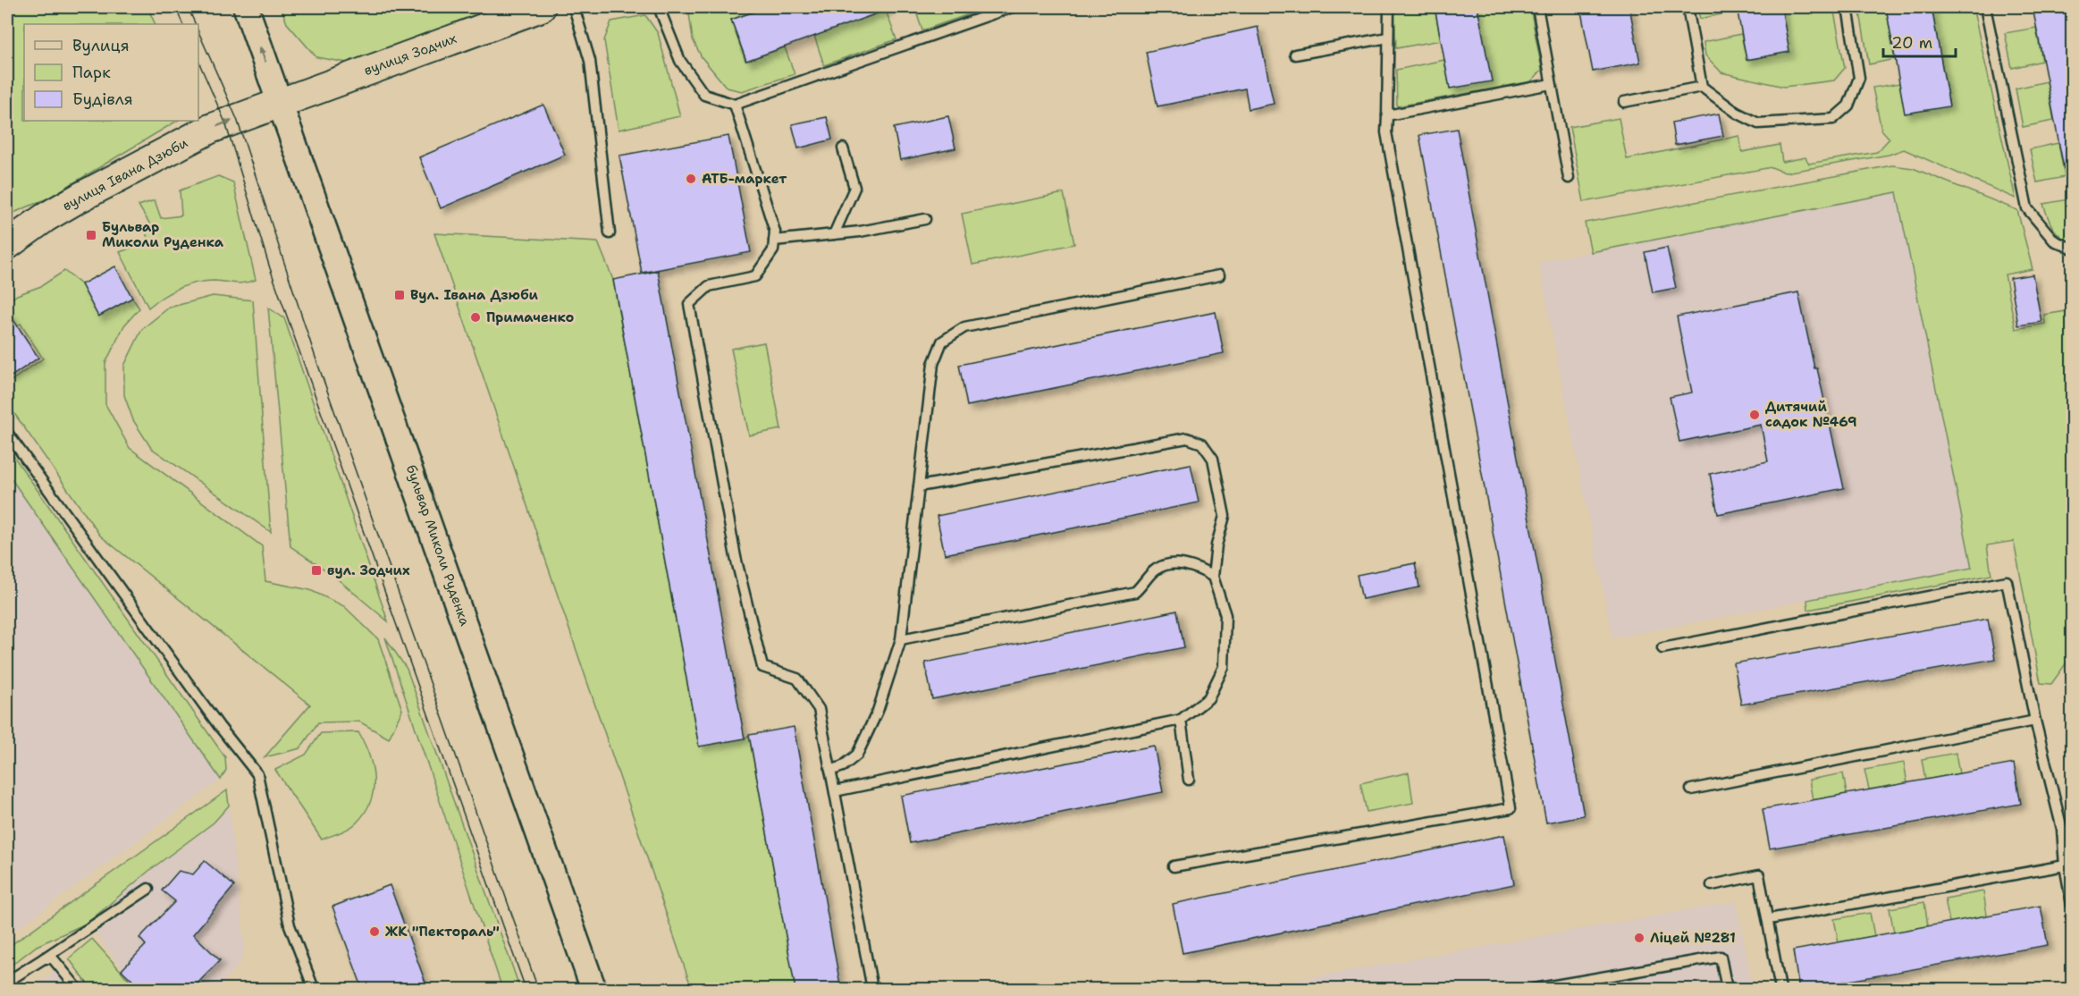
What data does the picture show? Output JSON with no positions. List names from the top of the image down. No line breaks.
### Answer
{"streets":{"main road":["вулиця Зодчих","вулиця Івана Дзюби"],"street":["бульвар Миколи Руденка"]},"crossings":[["вулиця Зодчих","вулиця Івана Дзюби"],["вулиця Зодчих","бульвар Миколи Руденка"],["вулиця Івана Дзюби","бульвар Миколи Руденка"]],"one_way":["вулиця Івана Дзюби"],"places":{"other":["АТБ-маркет","Примаченко","Дитячий садок №469","ЖК \"Пектораль\"","Ліцей №281"],"transit":["Бульвар Миколи Руденка","Вул. Івана Дзюби","вул. Зодчих"]},"legend":["Вулиця","Парк","Будівля"],"scale_bar":"20 m"}
